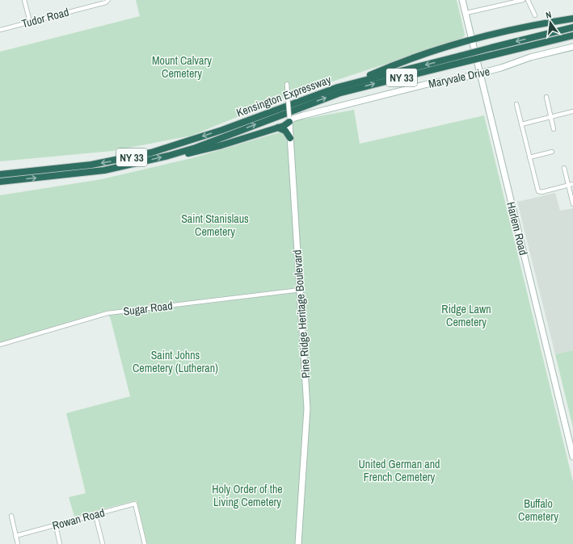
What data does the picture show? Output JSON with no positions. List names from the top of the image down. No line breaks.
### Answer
{"streets":{"highway":["NY 33","Kensington Expressway"],"street":["Tudor Road","Maryvale Drive","Harlem Road","Sugar Road","Pine Ridge Heritage Boulevard","Rowan Road"]},"crossings":[["Maryvale Drive","Harlem Road"],["Maryvale Drive","Pine Ridge Heritage Boulevard"],["Sugar Road","Pine Ridge Heritage Boulevard"]],"parks":["Mount Calvary Cemetery","Saint Stanislaus Cemetery","Ridge Lawn Cemetery","Saint Johns Cemetery (Lutheran)","United German and French Cemetery","Holy Order of the Living Cemetery","Buffalo Cemetery"],"north":"top"}
